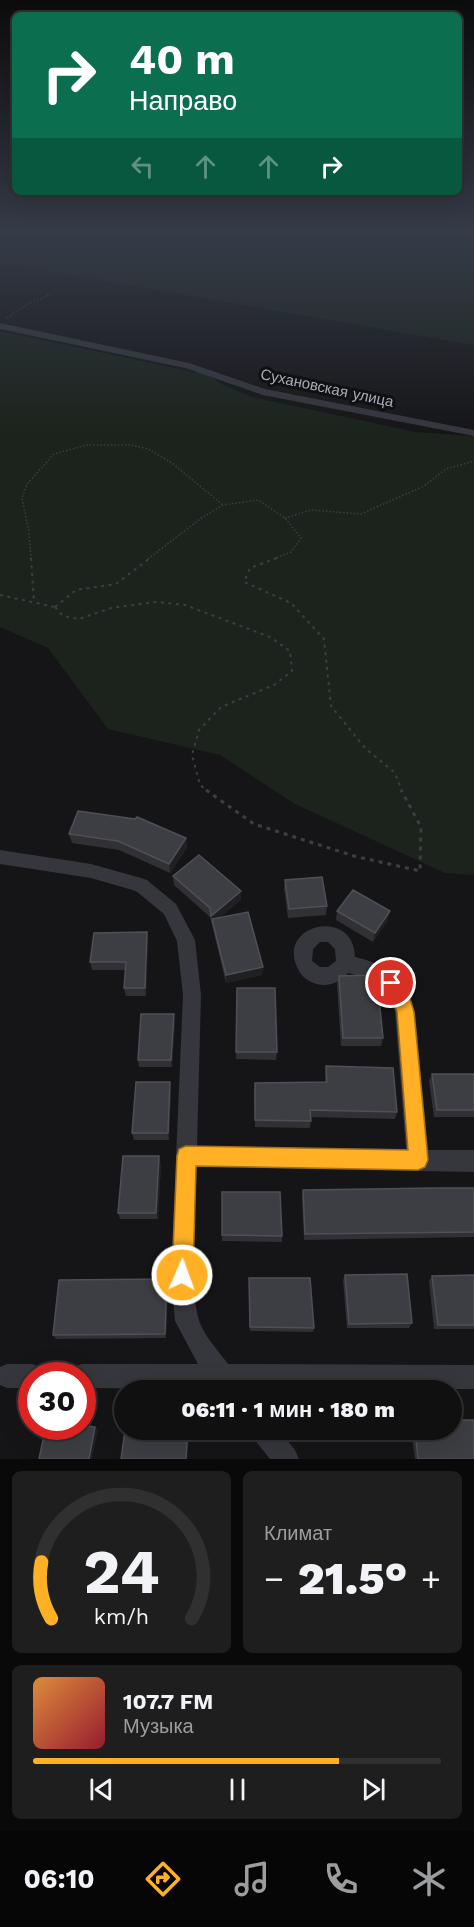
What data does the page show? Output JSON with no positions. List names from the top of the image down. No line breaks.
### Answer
{"streets":{"street":["Сухановская улица"]},"page":{"turn":["40 m","Направо"],"limit":"30","trip":"06:11 · 1 мин · 180 m","tile":"Климат","heat":["−","21.5°","+"],"song":["107.7 FM","Музыка"],"tabs":"06:10","gauge":["24","km/h"]}}
